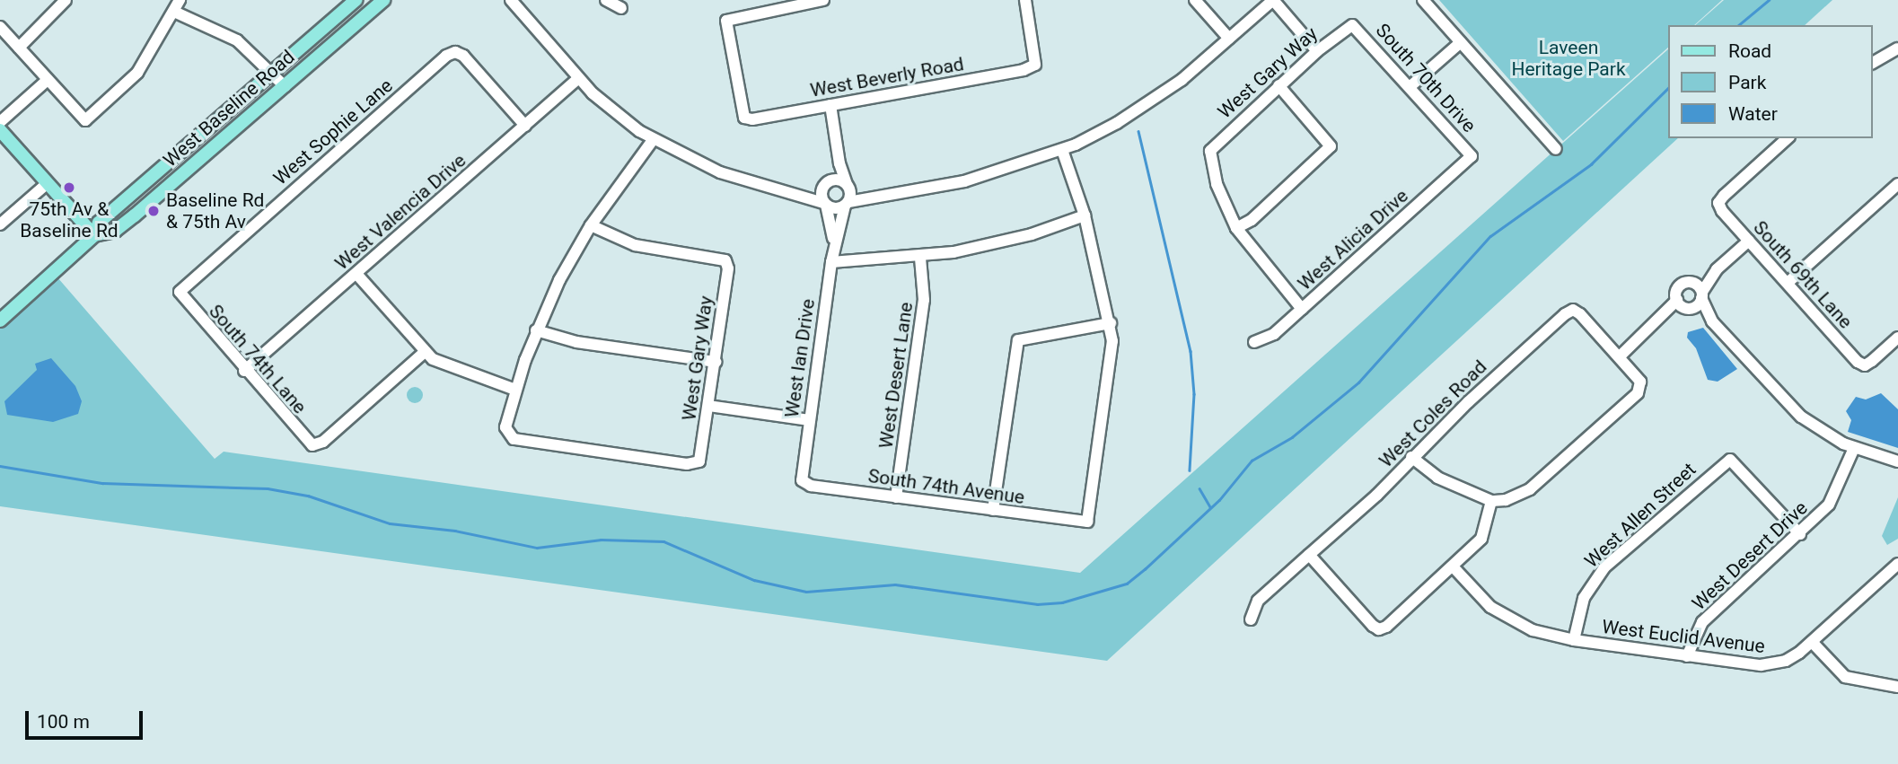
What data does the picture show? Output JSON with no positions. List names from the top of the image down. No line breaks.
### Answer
{"streets":{"main road":["West Baseline Road"],"street":["West Gary Way","West Beverly Road","South 70th Drive","West Sophie Lane","West Valencia Drive","West Alicia Drive","South 69th Lane","West Ian Drive","South 74th Lane","West Desert Lane","West Coles Road","South 74th Avenue","West Allen Street","West Desert Drive","West Euclid Avenue"]},"crossings":[["West Gary Way","South 70th Drive"],["South 70th Drive","West Alicia Drive"],["West Sophie Lane","West Valencia Drive"],["West Sophie Lane","South 74th Lane"],["West Valencia Drive","South 74th Lane"],["West Ian Drive","South 74th Avenue"],["West Desert Lane","South 74th Avenue"],["West Allen Street","West Desert Drive"],["West Allen Street","West Euclid Avenue"],["West Desert Drive","West Euclid Avenue"]],"parks":["Laveen Heritage Park"],"places":["75th Av & Baseline Rd","Baseline Rd & 75th Av"],"legend":["Road","Park","Water"],"scale_bar":"100 m"}
